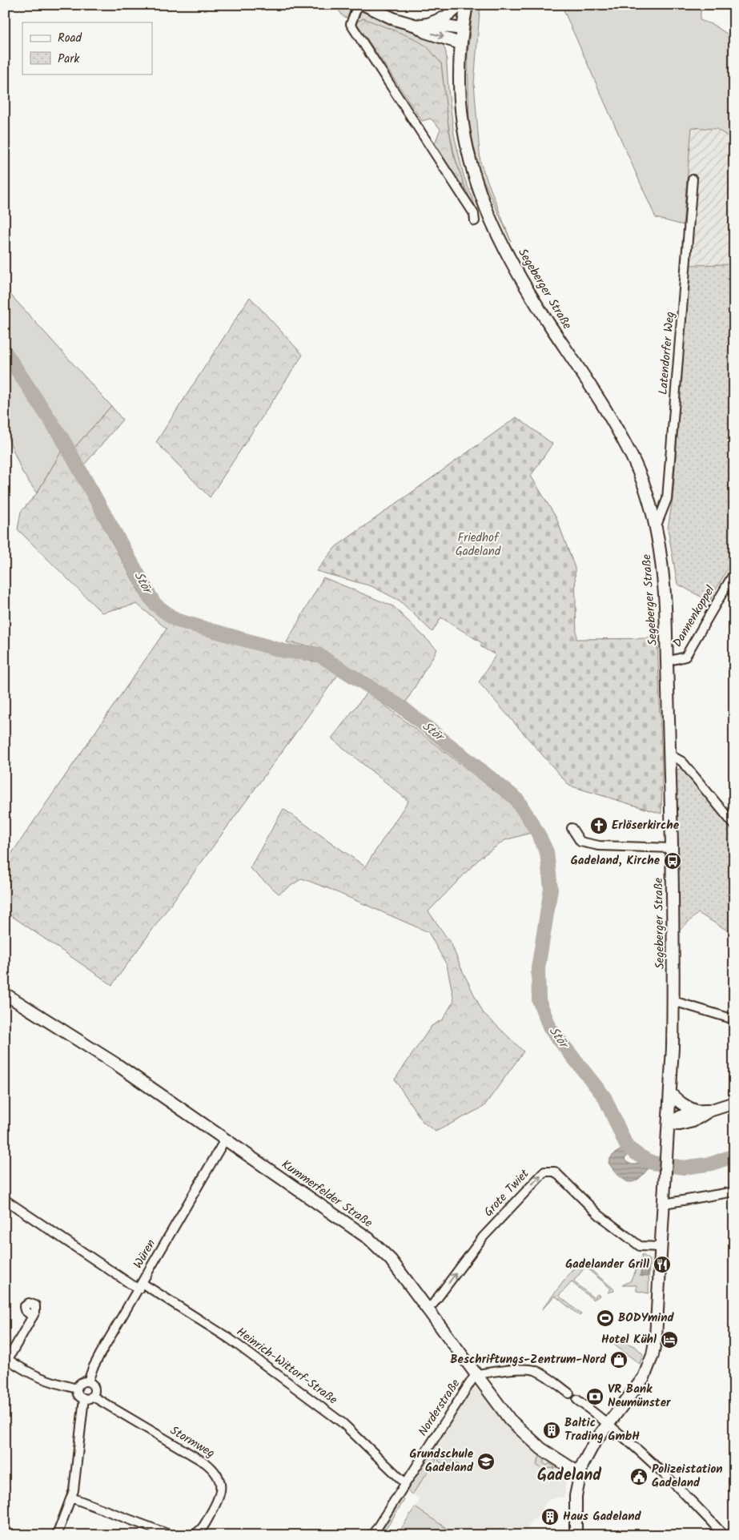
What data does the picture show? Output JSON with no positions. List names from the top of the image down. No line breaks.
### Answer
{"streets":{"main road":["Segeberger Straße","Kummerfelder Straße"],"street":["Latendorfer Weg","Dannenkoppel","Grote Twiet","Würen","Heinrich-Wittorf-Straße","Norderstraße","Stormweg"]},"crossings":[["Segeberger Straße","Latendorfer Weg"],["Segeberger Straße","Dannenkoppel"],["Segeberger Straße","Grote Twiet"],["Segeberger Straße","Kummerfelder Straße"],["Grote Twiet","Kummerfelder Straße"],["Kummerfelder Straße","Würen"],["Kummerfelder Straße","Norderstraße"],["Würen","Heinrich-Wittorf-Straße"],["Würen","Stormweg"],["Heinrich-Wittorf-Straße","Norderstraße"]],"districts":["Gadeland"],"water":["Stör"],"parks":["Friedhof Gadeland"],"places":{"church":["Erlöserkirche"],"bus stop":["Gadeland, Kirche"],"restaurant":["Gadelander Grill"],"sports":["BODYmind"],"hotel":["Hotel Kühl"],"shop":["Beschriftungs-Zentrum-Nord"],"bank":["VR Bank Neumünster"],"building":["Baltic Trading GmbH","Haus Gadeland"],"school or university":["Grundschule Gadeland"],"public building":["Polizeistation Gadeland"]},"legend":["Road","Park"]}
